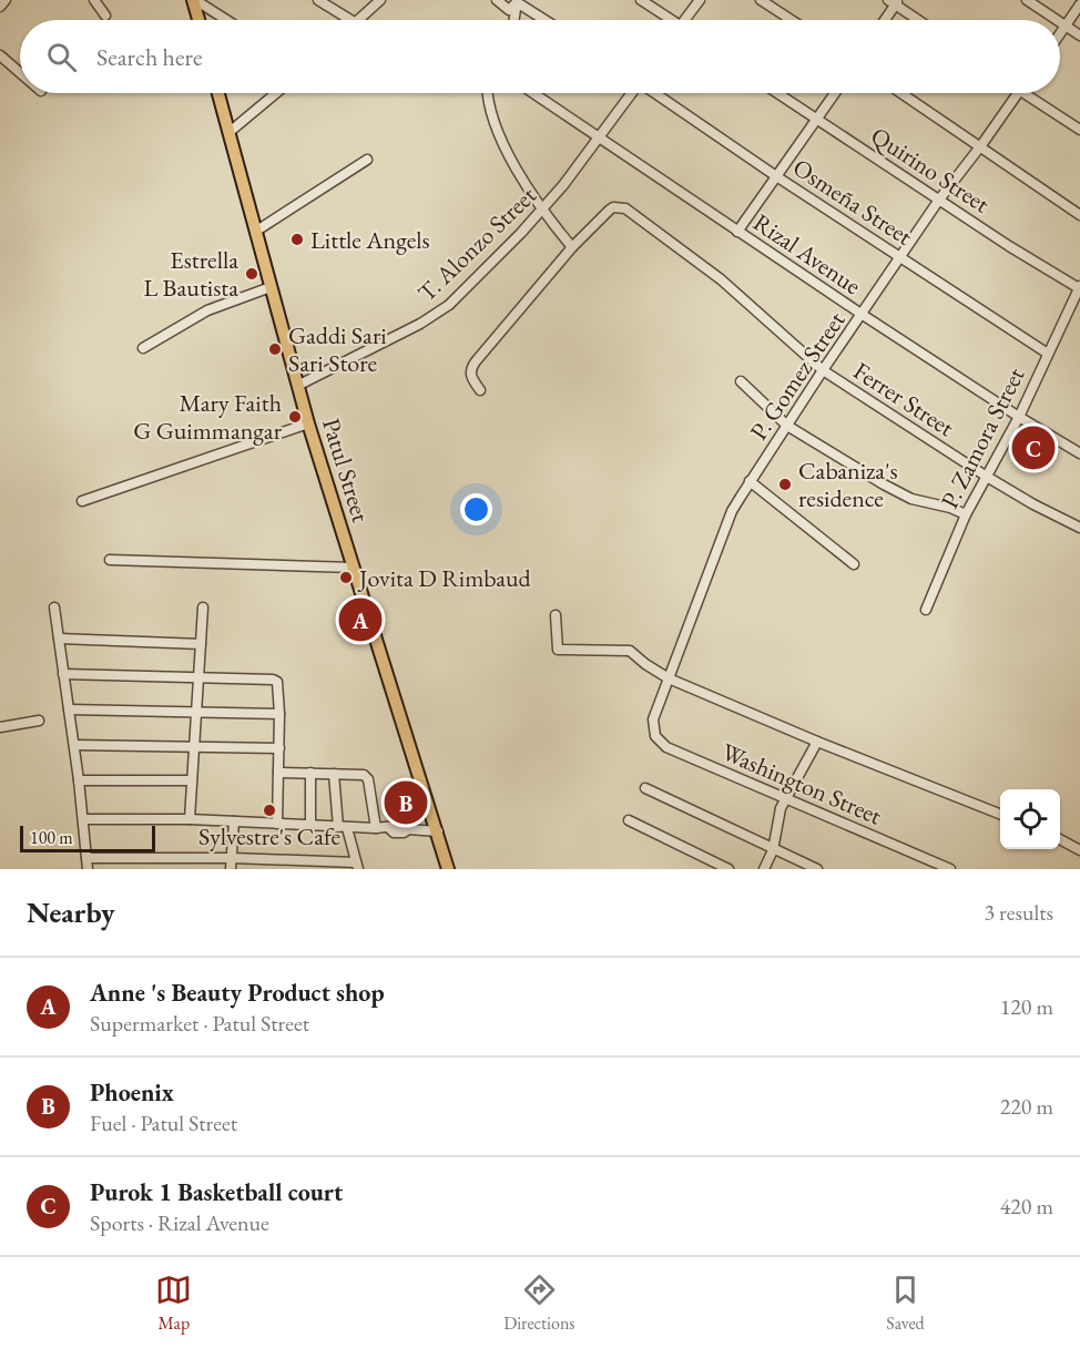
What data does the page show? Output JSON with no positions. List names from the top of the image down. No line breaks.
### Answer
{"streets":{"main road":["Patul Street"],"street":["Quirino Street","Osmeña Street","T. Alonzo Street","Rizal Avenue","P. Gomez Street","Ferrer Street","P. Zamora Street","Washington Street"]},"crossings":[["Quirino Street","P. Gomez Street"],["Quirino Street","P. Zamora Street"],["Osmeña Street","P. Gomez Street"],["Osmeña Street","P. Zamora Street"],["T. Alonzo Street","Rizal Avenue"],["T. Alonzo Street","Patul Street"],["Rizal Avenue","P. Gomez Street"],["Rizal Avenue","P. Zamora Street"],["P. Gomez Street","Ferrer Street"],["P. Gomez Street","Washington Street"],["Ferrer Street","P. Zamora Street"]],"places":["Little Angels","Estrella L Bautista","Gaddi Sari Sari Store","Mary Faith G Guimmangar","Cabaniza's residence","Jovita D Rimbaud","Sylvestre's Cafe"],"scale_bar":"100 m","page":{"search":"Search here","pins":["C","A","B"],"scale":"100 m","heading":["Nearby","3 results"],"list":[{"mark":"A","name":"Anne 's Beauty Product shop","note":"Supermarket · Patul Street","value":"120 m"},{"mark":"B","name":"Phoenix","note":"Fuel · Patul Street","value":"220 m"},{"mark":"C","name":"Purok 1 Basketball court","note":"Sports · Rizal Avenue","value":"420 m"}],"nav":["Map","Directions","Saved"]}}
